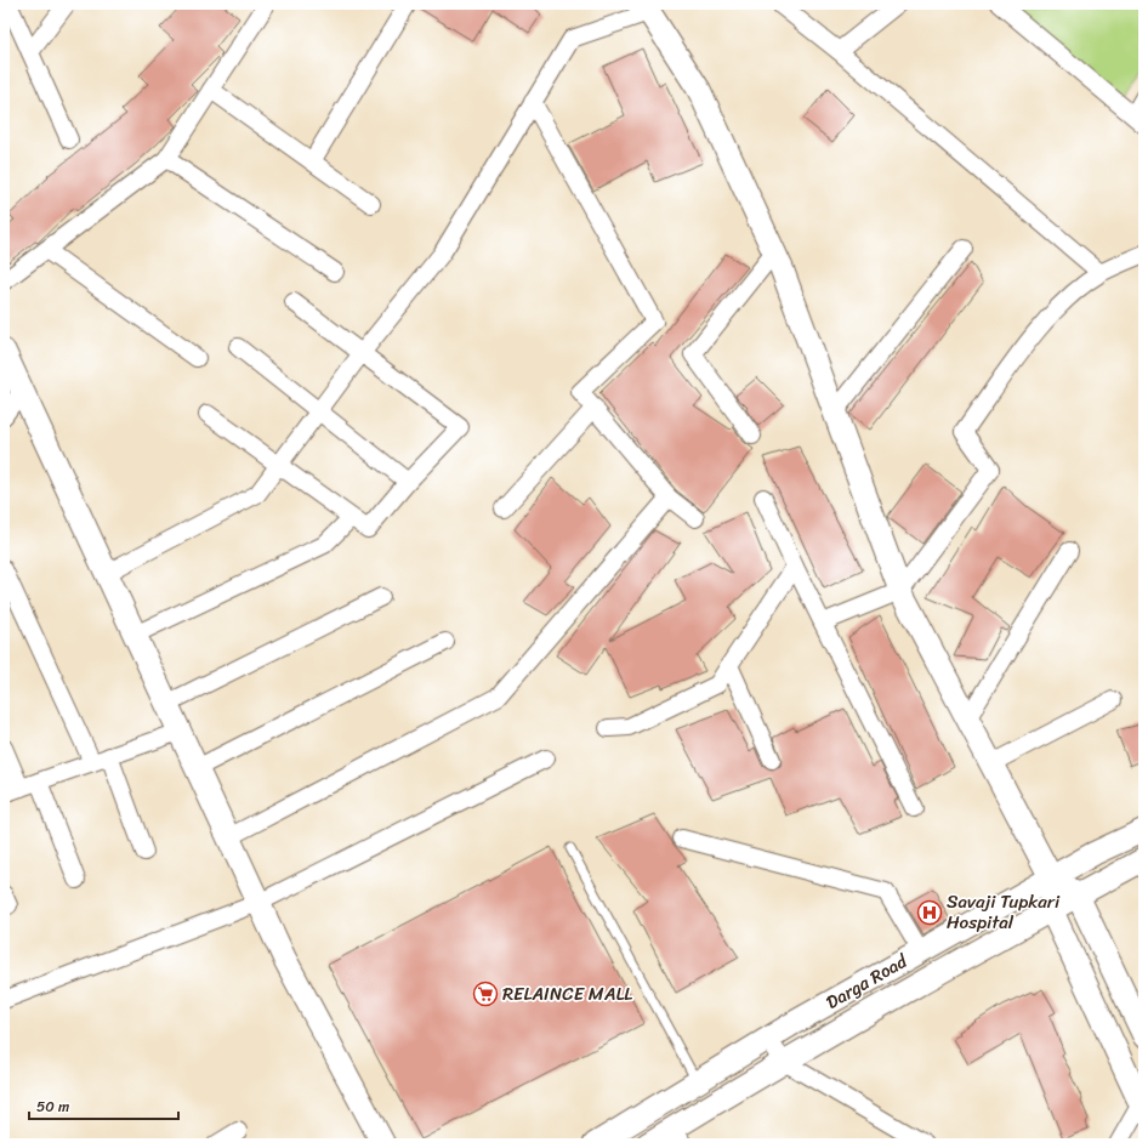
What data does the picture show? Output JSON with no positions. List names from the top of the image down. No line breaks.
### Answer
{"streets":{"street":["Darga Road"]},"places":{"hospital":["Savaji Tupkari Hospital"],"supermarket":["RELAINCE MALL"]},"scale_bar":"50 m"}
